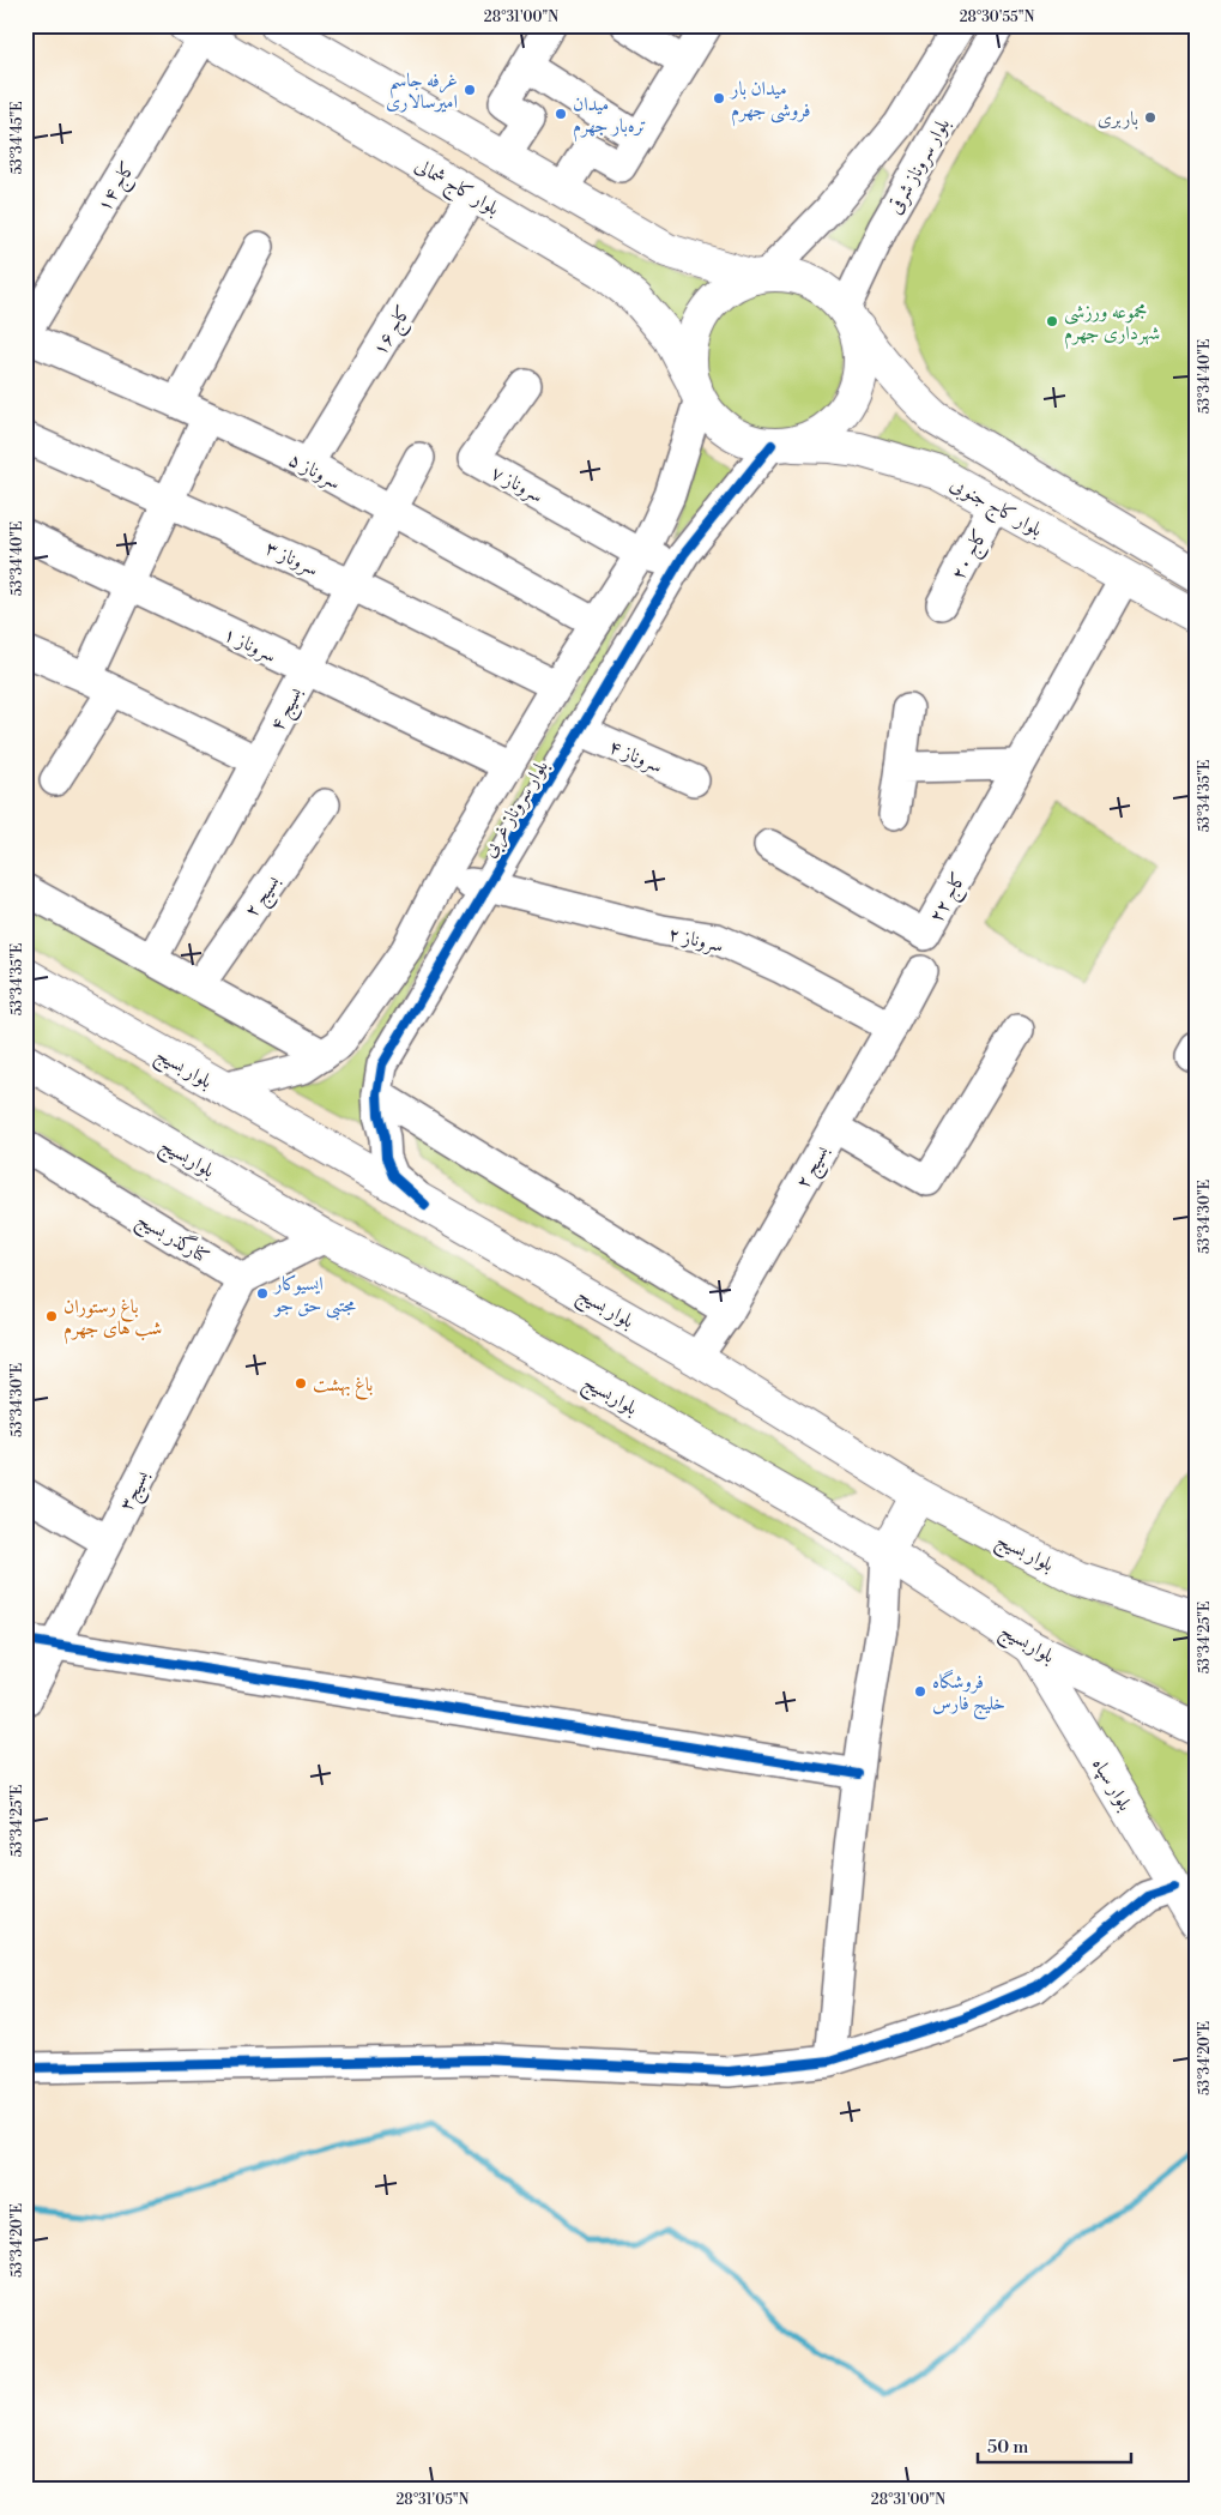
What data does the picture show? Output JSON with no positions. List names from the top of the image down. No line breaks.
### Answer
{"streets":{"main road":["بلوار کاج شمالی","بلوار کاج جنوبی","بلوار بسیج","بلواربسیج","بلوار سپاه"],"street":["بلوار سروناز شرقی","کاج ۱۴","کاج ۱۶","سروناز ۵","سروناز ۷","کاج ۲۰","سروناز ۳","سروناز ۱","بسیج ۴","سروناز ۴","بلوار سروناز غربی","بسیج ۲","کاج ۲۲","سروناز ۲","کنارگذر بسیج","بسیج۳"]},"crossings":[["بلوار سروناز شرقی","بلوار کاج شمالی"],["بلوار سروناز شرقی","بلوار کاج جنوبی"],["بلوار سروناز شرقی","بلوار سروناز غربی"],["کاج ۱۴","بلوار کاج شمالی"],["کاج ۱۴","سروناز ۵"],["بلوار کاج شمالی","کاج ۱۶"],["بلوار کاج شمالی","بلوار کاج جنوبی"],["بلوار کاج شمالی","بلوار سروناز غربی"],["کاج ۱۶","سروناز ۵"],["سروناز ۵","بسیج ۴"],["سروناز ۵","بلوار سروناز غربی"],["سروناز ۷","بلوار سروناز غربی"],["بلوار کاج جنوبی","کاج ۲۰"],["بلوار کاج جنوبی","بلوار سروناز غربی"],["بلوار کاج جنوبی","کاج ۲۲"],["سروناز ۳","بسیج ۴"],["سروناز ۳","بلوار سروناز غربی"],["سروناز ۱","بسیج ۴"],["سروناز ۱","بلوار سروناز غربی"],["سروناز ۴","بلوار سروناز غربی"],["بلوار سروناز غربی","سروناز ۲"],["بلوار سروناز غربی","بلوار بسیج"],["بسیج ۲","سروناز ۲"],["بسیج ۲","بلوار بسیج"],["بلواربسیج","بلوار سپاه"],["کنارگذر بسیج","بسیج۳"]],"places":["غرفه جاسم امیرسالاری","میدان بار فروشی جهرم","میدان تره‌بار جهرم","باربری","مجموعه ورزشی شهرداری جهرم","ایسیوکار مجتبی حق جو","باغ رستوران شب های جهرم","باغ بهشت","فروشگاه خلیج فارس"],"scale_bar":"50 m","coordinates":["28°31'00\"N","28°30'55\"N","53°34'45\"E","53°34'40\"E","53°34'35\"E","53°34'30\"E","53°34'25\"E","53°34'20\"E","28°31'05\"N"]}
